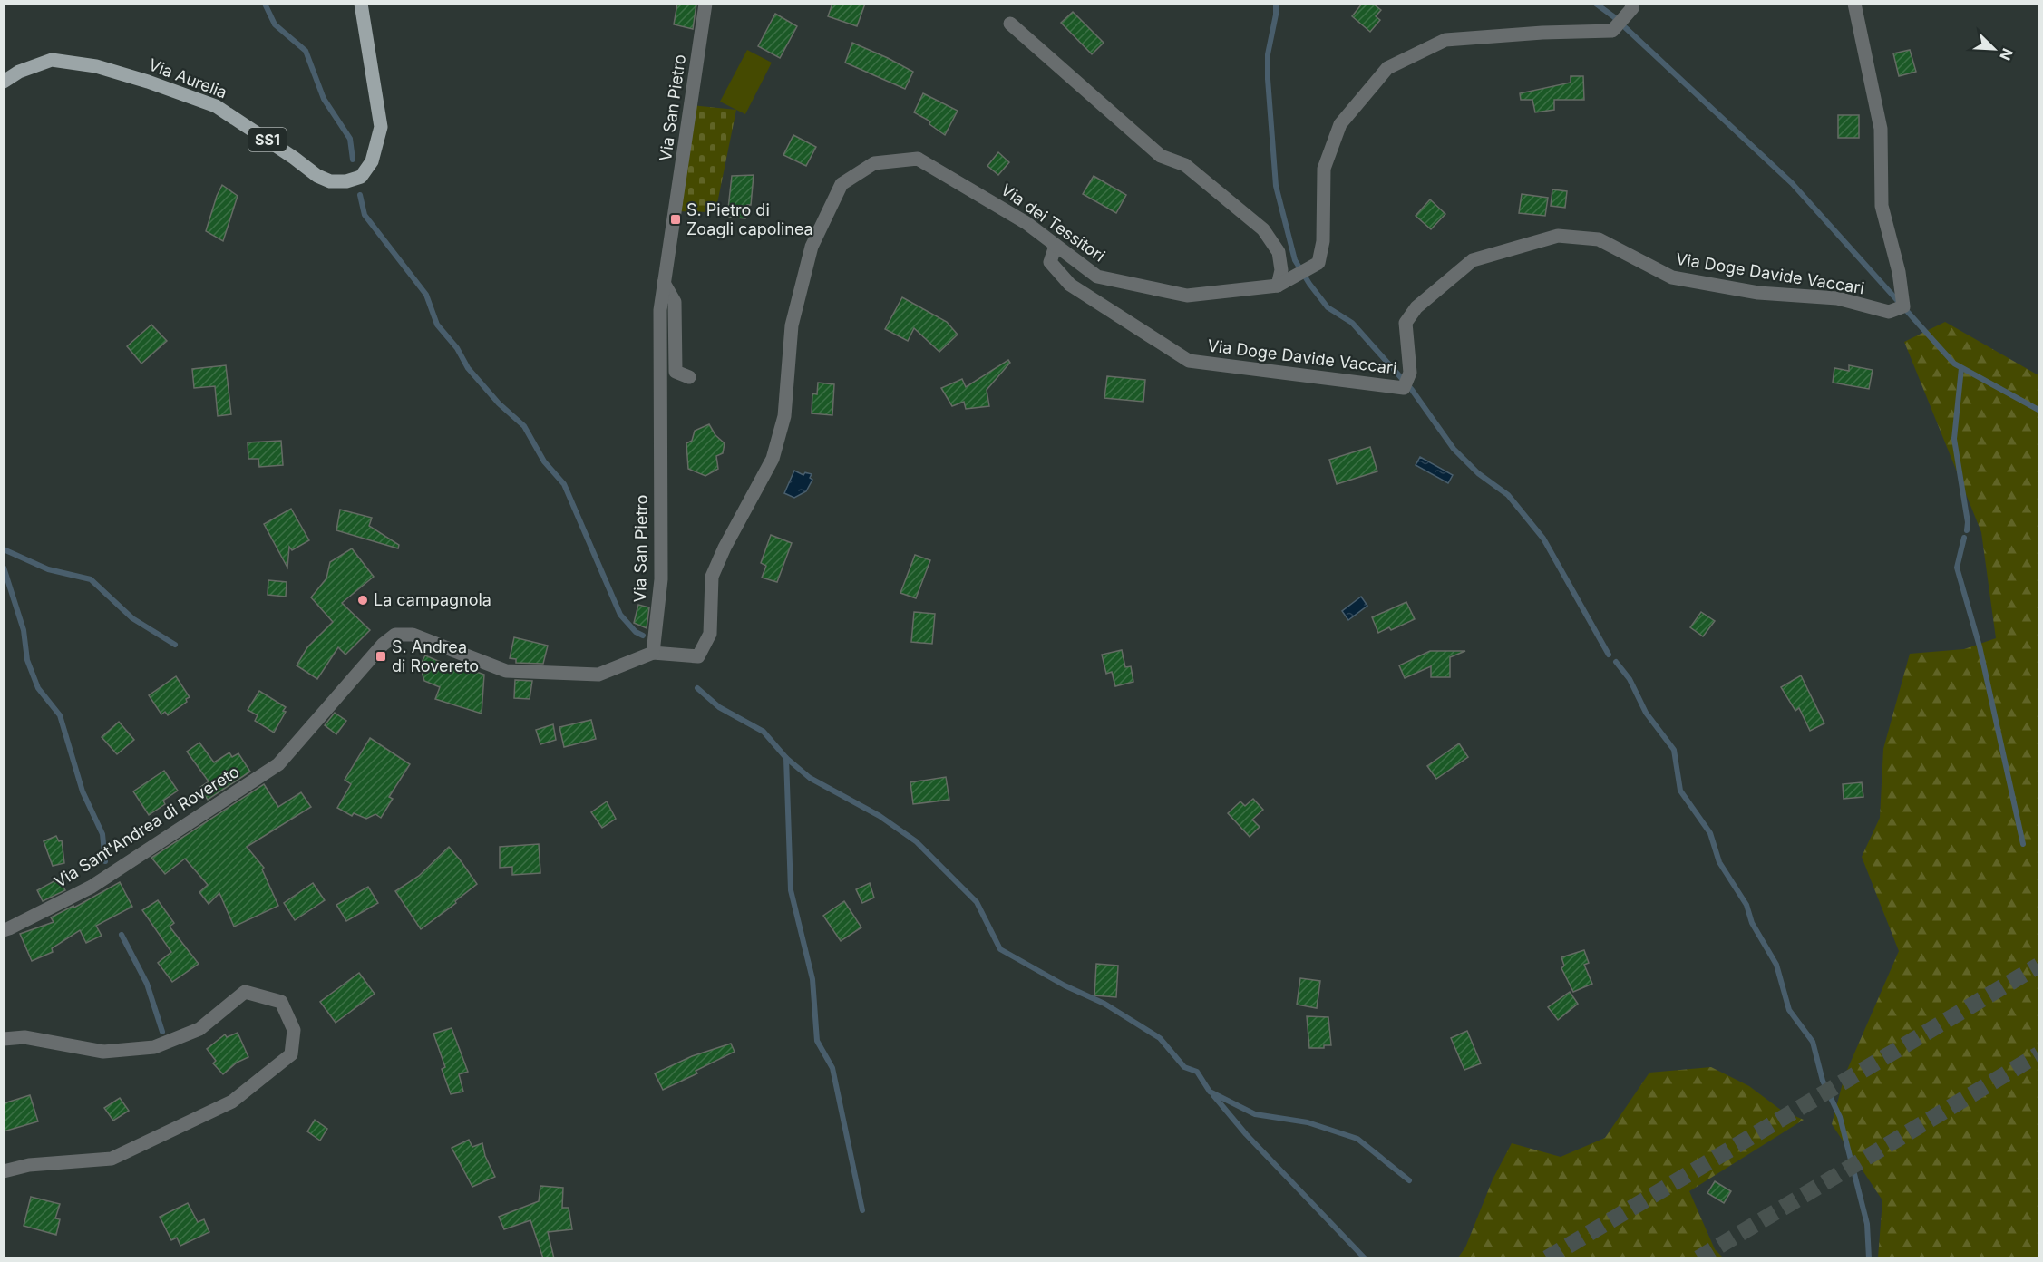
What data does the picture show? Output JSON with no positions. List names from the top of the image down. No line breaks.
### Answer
{"streets":{"main road":["Via Aurelia","SS1"],"street":["Via San Pietro","Via dei Tessitori","Via Doge Davide Vaccari","Via Sant'Andrea di Rovereto"]},"crossings":[["Via San Pietro","Via dei Tessitori"],["Via San Pietro","Via Sant'Andrea di Rovereto"],["Via dei Tessitori","Via Doge Davide Vaccari"],["Via dei Tessitori","Via Sant'Andrea di Rovereto"]],"places":{"transit":["S. Pietro di Zoagli capolinea","S. Andrea di Rovereto"],"other":["La campagnola"]},"north":"bottom right"}
